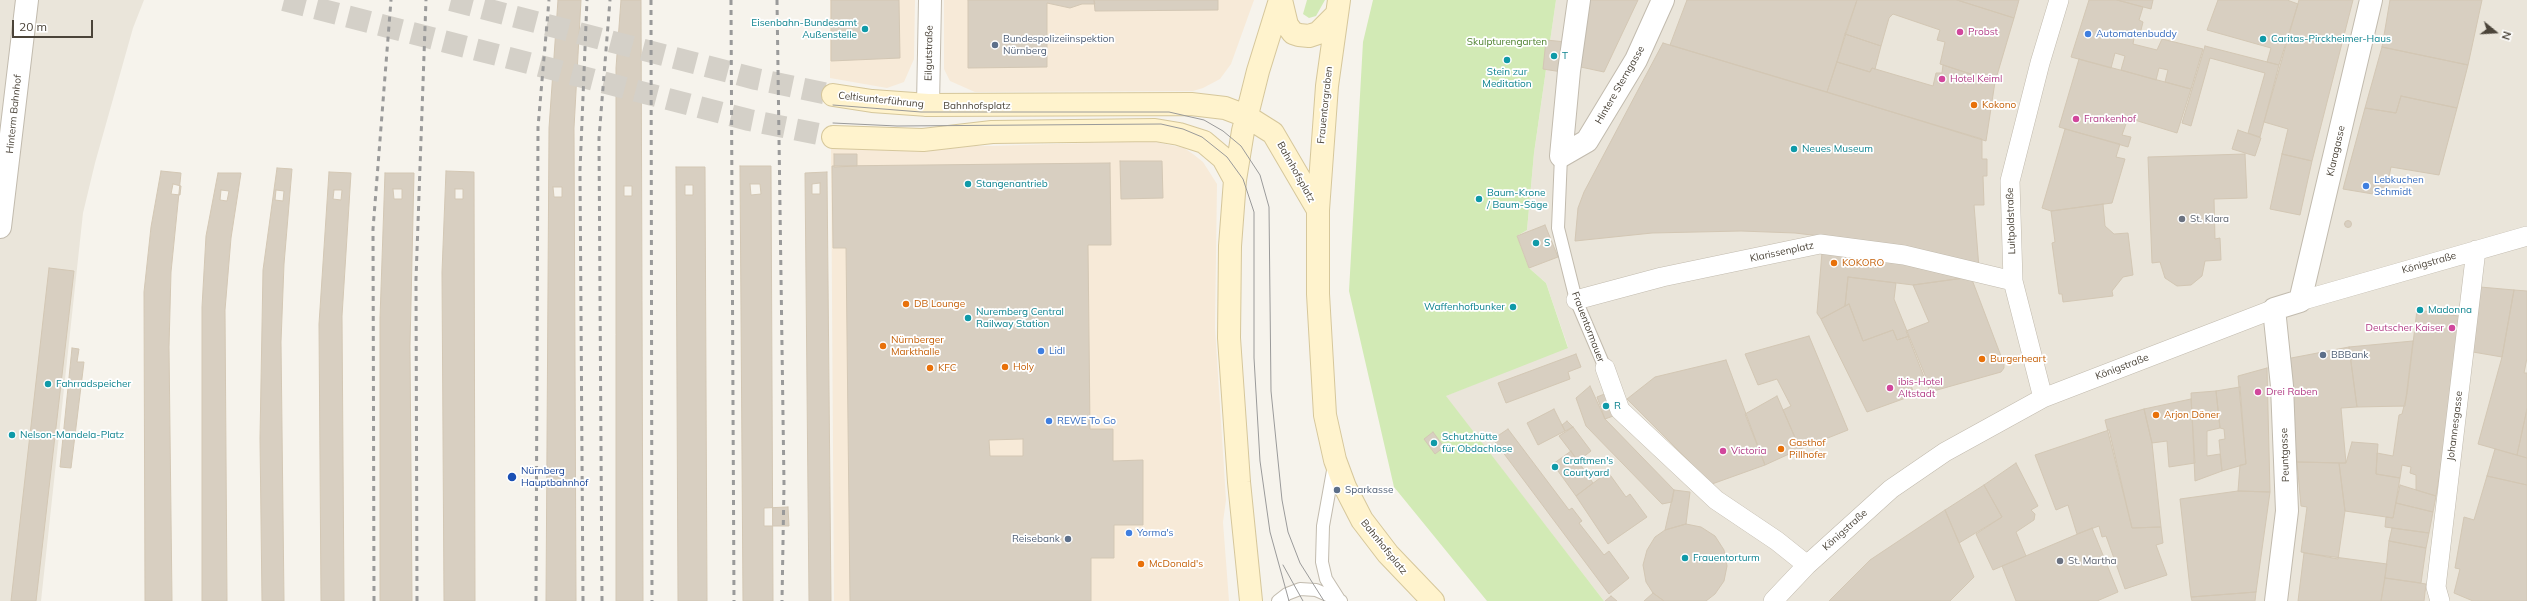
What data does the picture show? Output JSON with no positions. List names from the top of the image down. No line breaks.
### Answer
{"streets":{"main road":["Celtisunterführung","Frauentorgraben","Bahnhofsplatz"],"street":["Eilgutstraße","Hintere Sterngasse","Hinterm Bahnhof","Klaragasse","Luitpoldstraße","Klarissenplatz","Königstraße","Frauentormauer","Johannesgasse","Peuntgasse"]},"crossings":[["Eilgutstraße","Celtisunterführung"],["Eilgutstraße","Bahnhofsplatz"],["Hintere Sterngasse","Frauentormauer"],["Celtisunterführung","Bahnhofsplatz"],["Frauentorgraben","Bahnhofsplatz"],["Klaragasse","Königstraße"],["Luitpoldstraße","Klarissenplatz"],["Luitpoldstraße","Königstraße"],["Klarissenplatz","Frauentormauer"],["Königstraße","Frauentormauer"],["Königstraße","Johannesgasse"],["Königstraße","Peuntgasse"]],"parks":["Skulpturengarten"],"places":["Eisenbahn-Bundesamt Außenstelle","Probst","Automatenbuddy","Caritas-Pirckheimer-Haus","Bundespolizeiinspektion Nürnberg","T","Stein zur Meditation","Hotel Keiml","Kokono","Frankenhof","Neues Museum","Stangenantrieb","Lebkuchen Schmidt","Baum-Krone / Baum-Säge","St. Klara","S","KOKORO","DB Lounge","Waffenhofbunker","Madonna","Nuremberg Central Railway Station","Deutscher Kaiser","Nürnberger Markthalle","Lidl","BBBank","Burgerheart","Holy","KFC","Fahrradspeicher","ibis-Hotel Altstadt","Drei Raben","R","Arjon Döner","REWE To Go","Nelson-Mandela-Platz","Schutzhütte für Obdachlose","Gasthof Pillhofer","Victoria","Craftmen's Courtyard","Nürnberg Hauptbahnhof","Sparkasse","Yorma's","Reisebank","Frauentorturm","St. Martha","McDonald's"],"scale_bar":"20 m","north":"right"}
